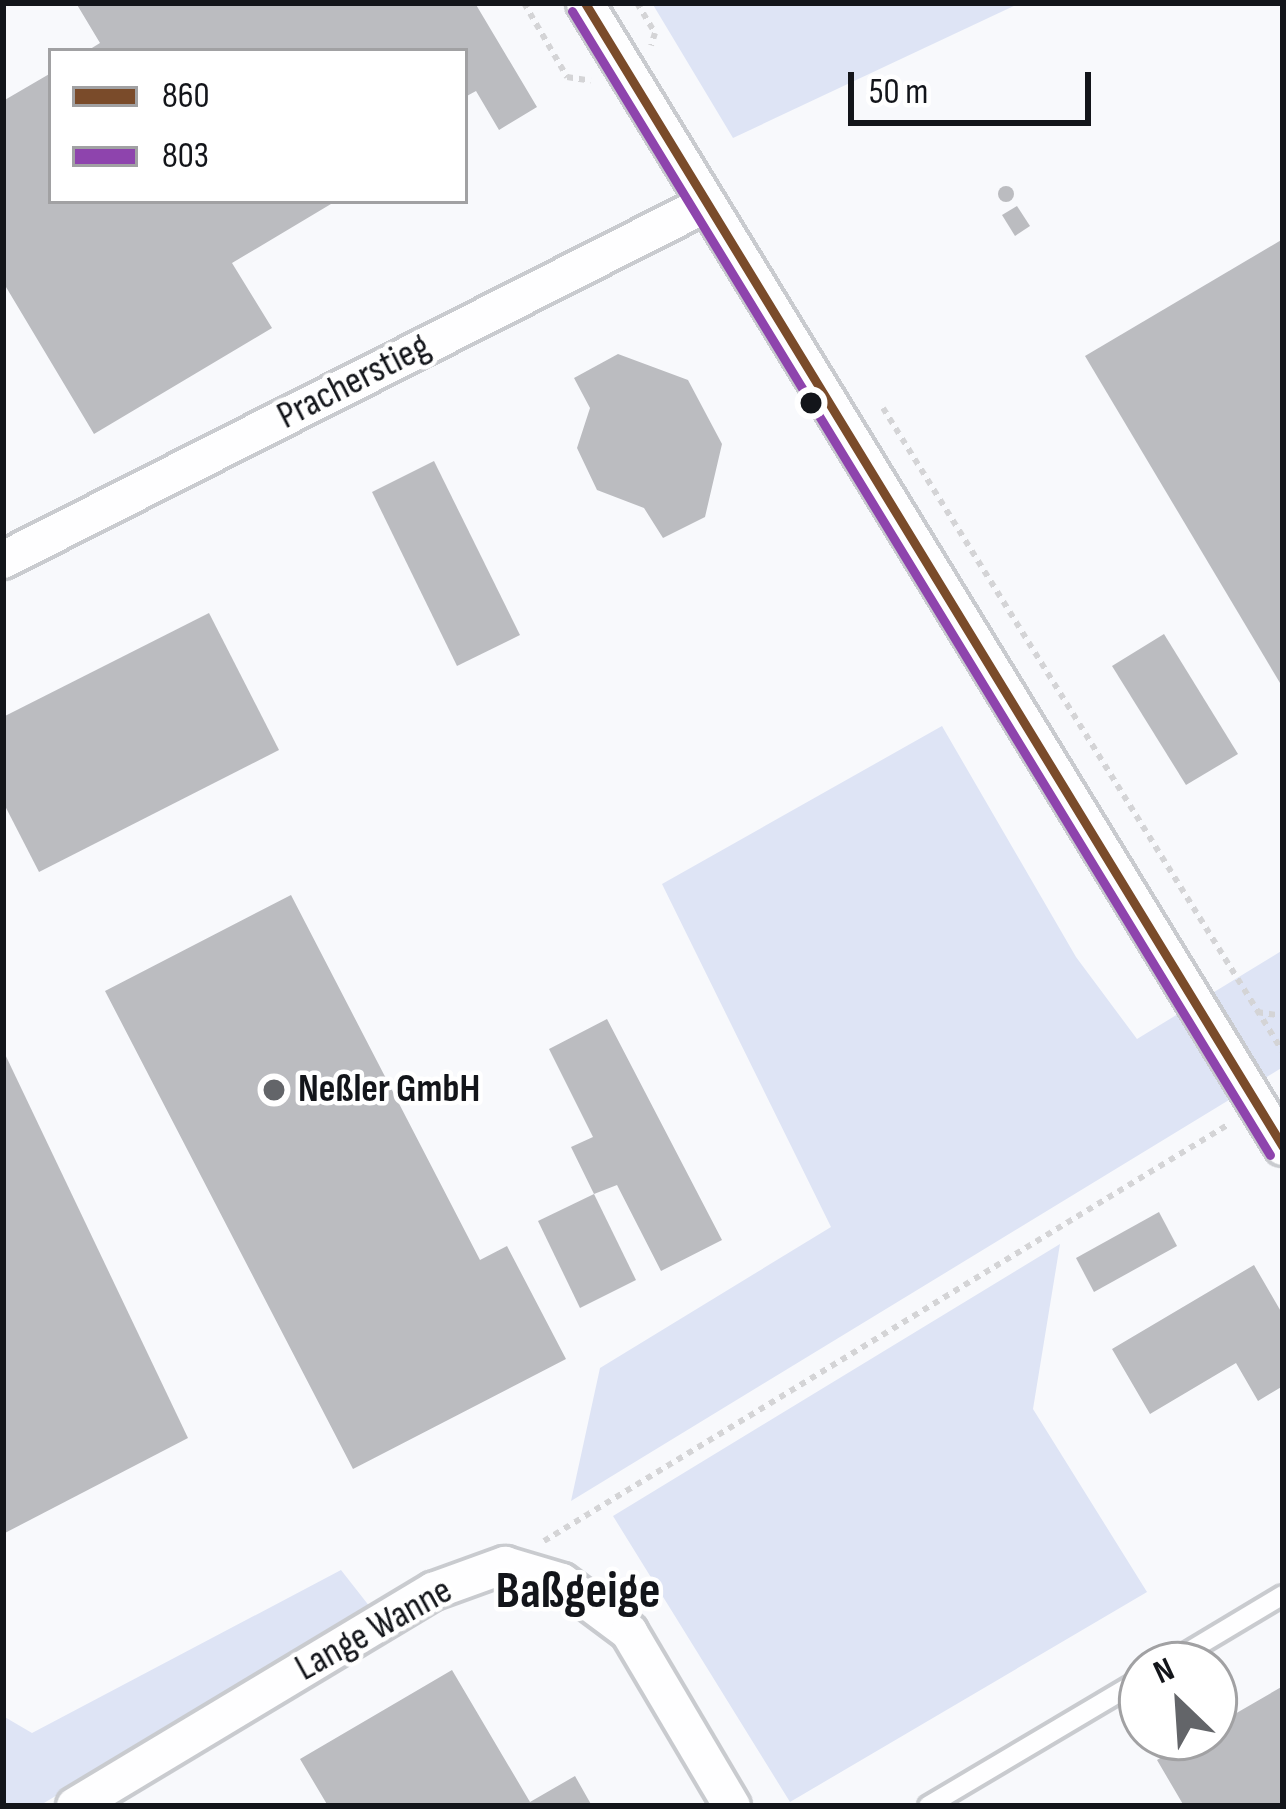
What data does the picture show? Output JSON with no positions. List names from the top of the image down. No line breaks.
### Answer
{"streets":{"street":["Pracherstieg","Lange Wanne"]},"districts":["Baßgeige"],"places":["Neßler GmbH"],"lines":["transit line 860","transit line 803"],"legend":["860","803"],"scale_bar":"50 m","north":"top left"}
